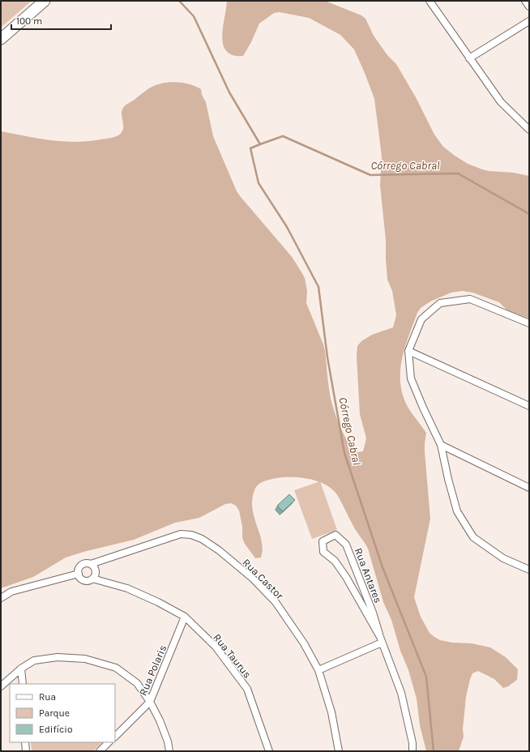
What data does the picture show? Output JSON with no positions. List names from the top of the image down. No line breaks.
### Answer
{"streets":{"street":["Rua Antares","Rua Castor","Rua Taurus","Rua Polaris"]},"crossings":[["Rua Castor","Rua Taurus"],["Rua Taurus","Rua Polaris"]],"water":["Córrego Cabral"],"legend":["Rua","Parque","Edifício"],"scale_bar":"100 m"}
